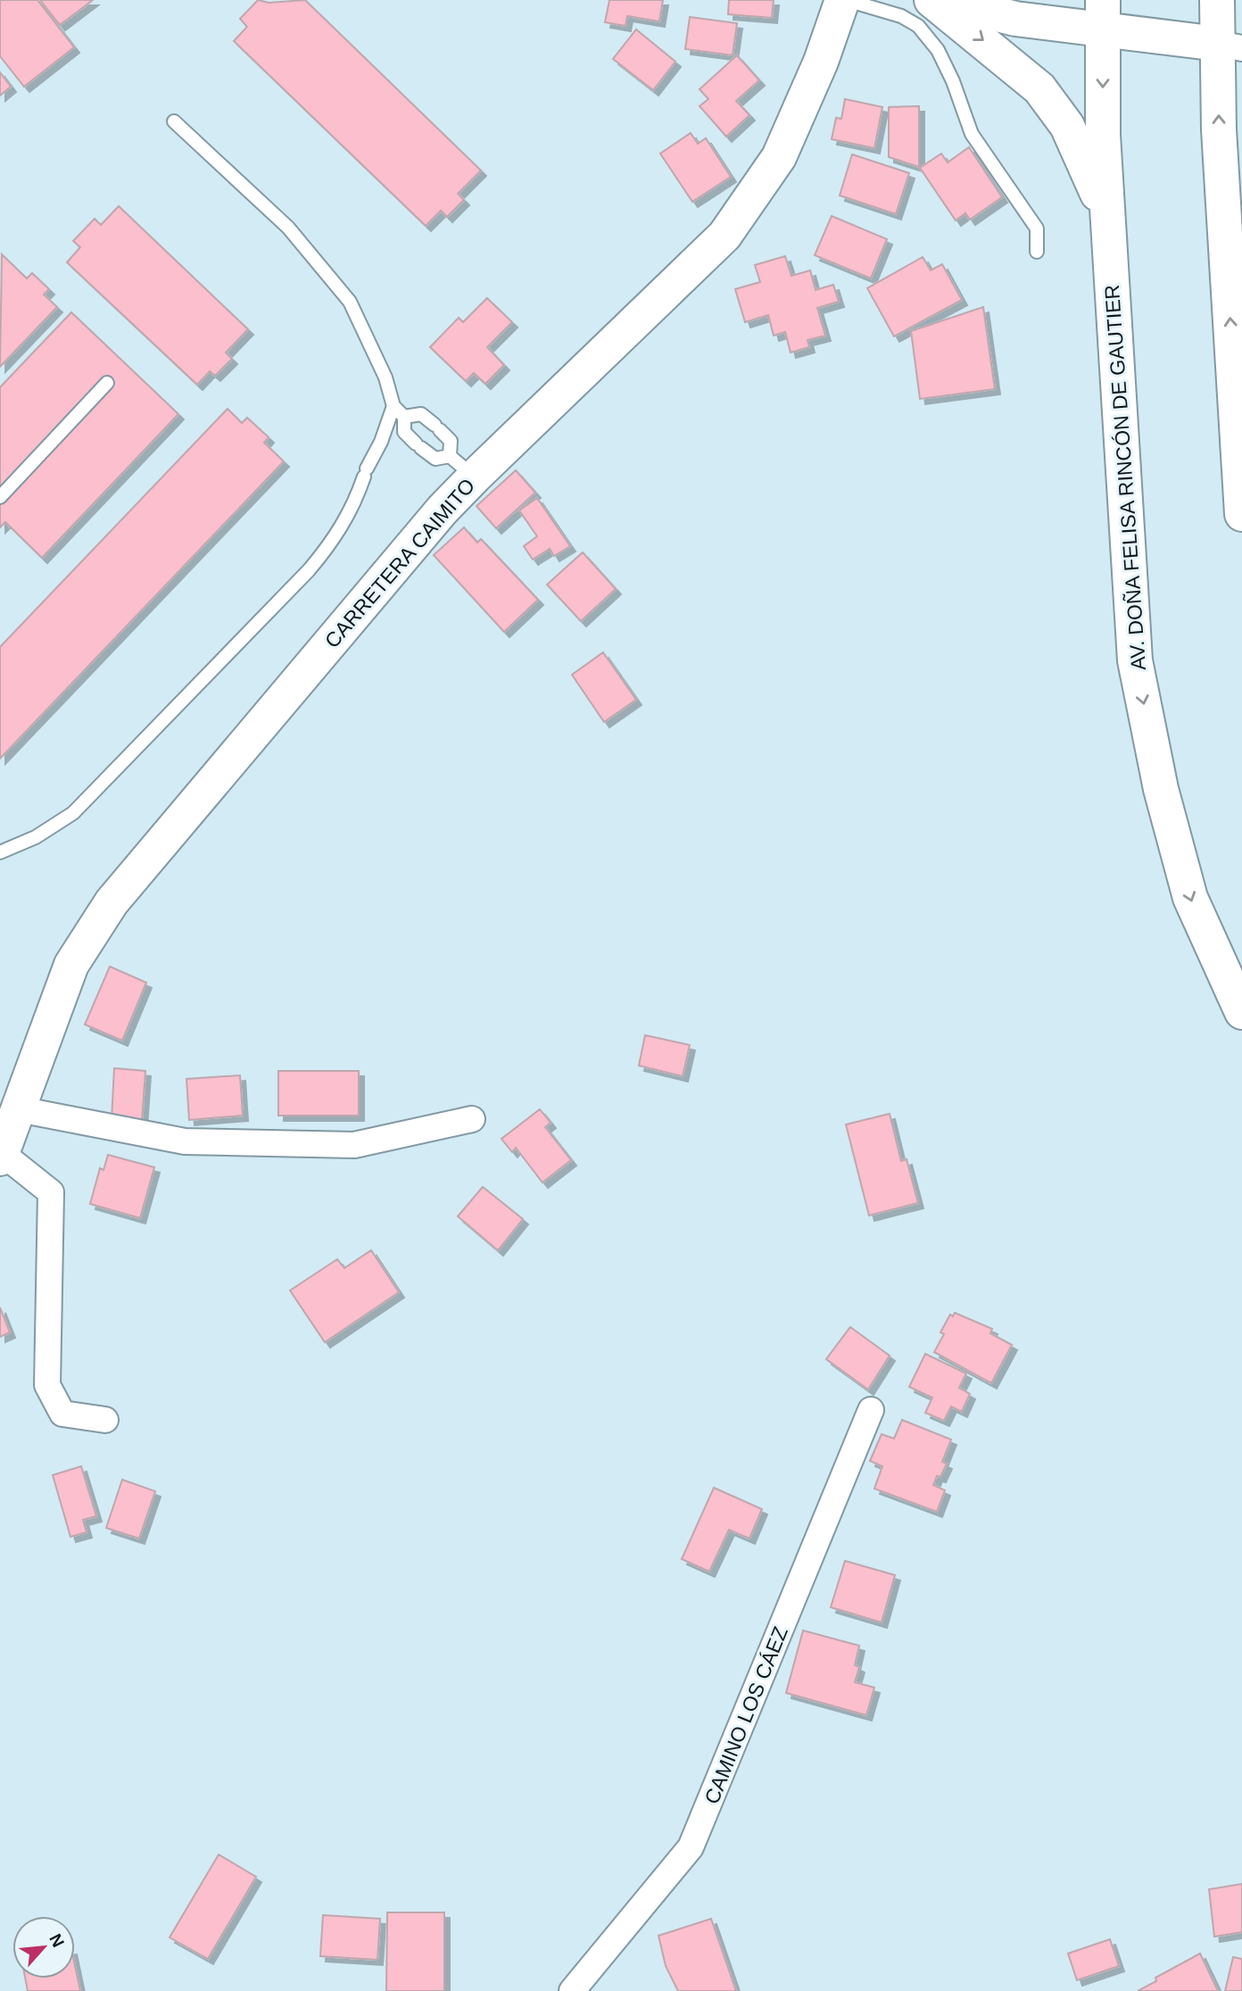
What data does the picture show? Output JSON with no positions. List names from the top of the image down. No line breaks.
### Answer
{"streets":{"main road":["AV. DOÑA FELISA RINCÓN DE GAUTIER","CARRETERA CAIMITO"],"street":["CAMINO LOS CÁEZ"]},"north":"top right"}
